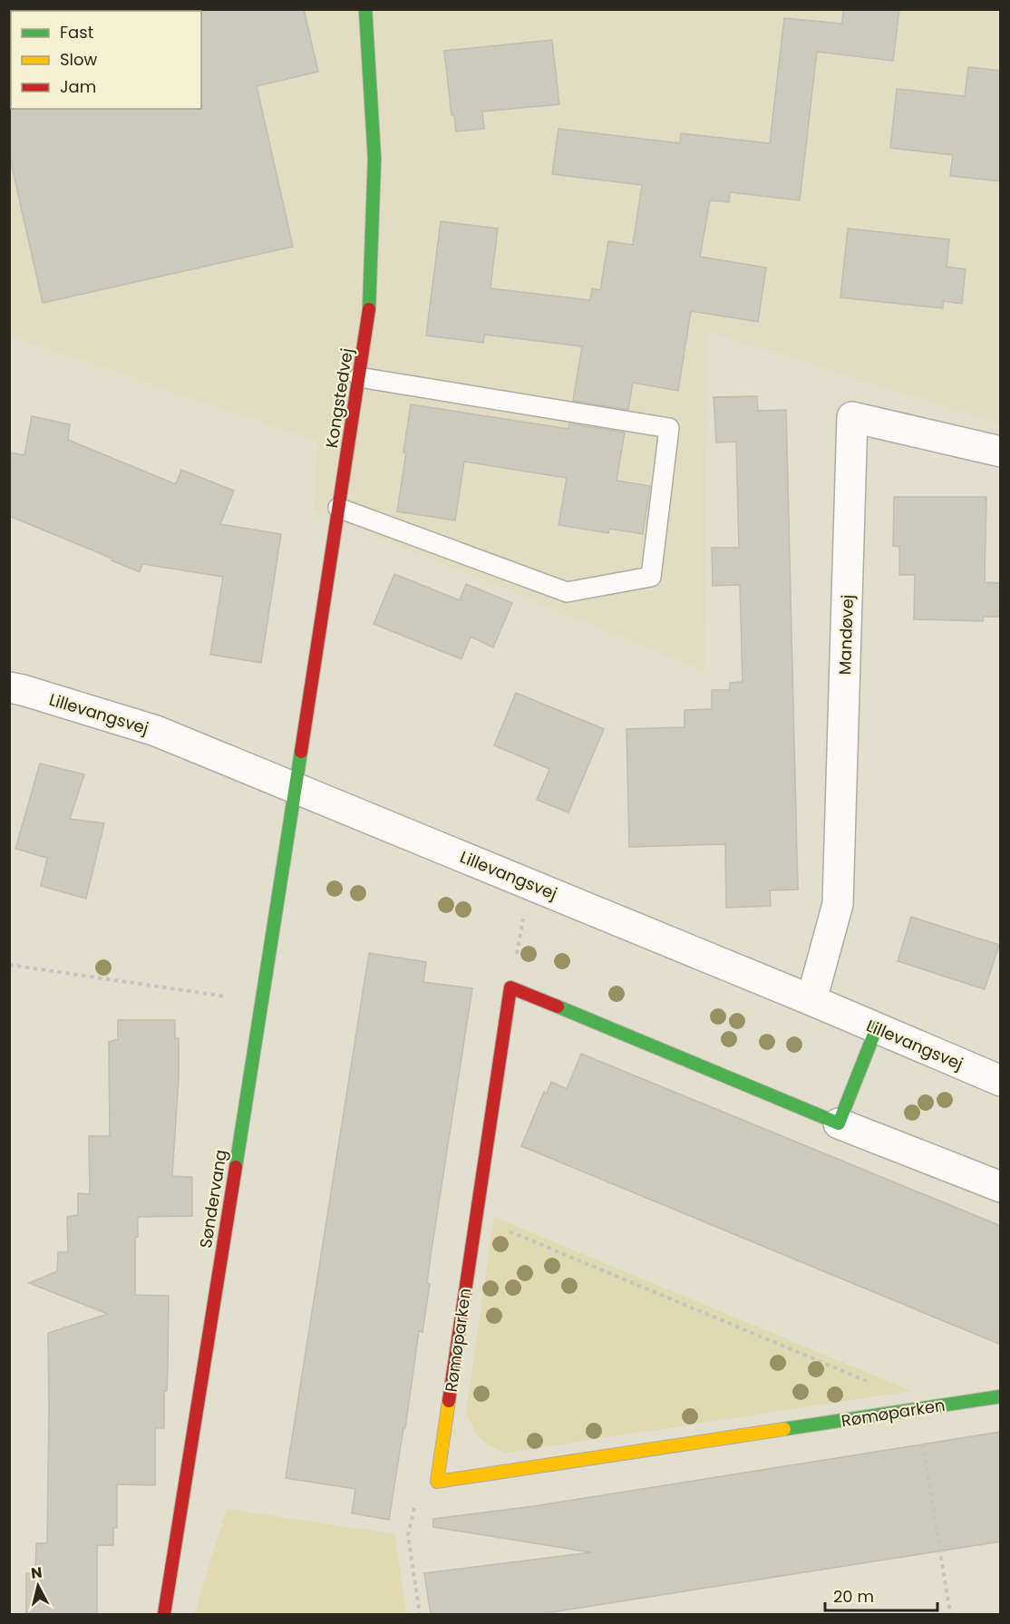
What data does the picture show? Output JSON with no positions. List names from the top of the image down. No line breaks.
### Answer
{"streets":{"street":["Kongstedvej","Mandøvej","Lillevangsvej","Søndervang","Rømøparken"]},"crossings":[["Kongstedvej","Lillevangsvej"],["Kongstedvej","Søndervang"],["Mandøvej","Lillevangsvej"],["Lillevangsvej","Søndervang"]],"legend":["Fast","Slow","Jam"],"scale_bar":"20 m","north":"top"}
